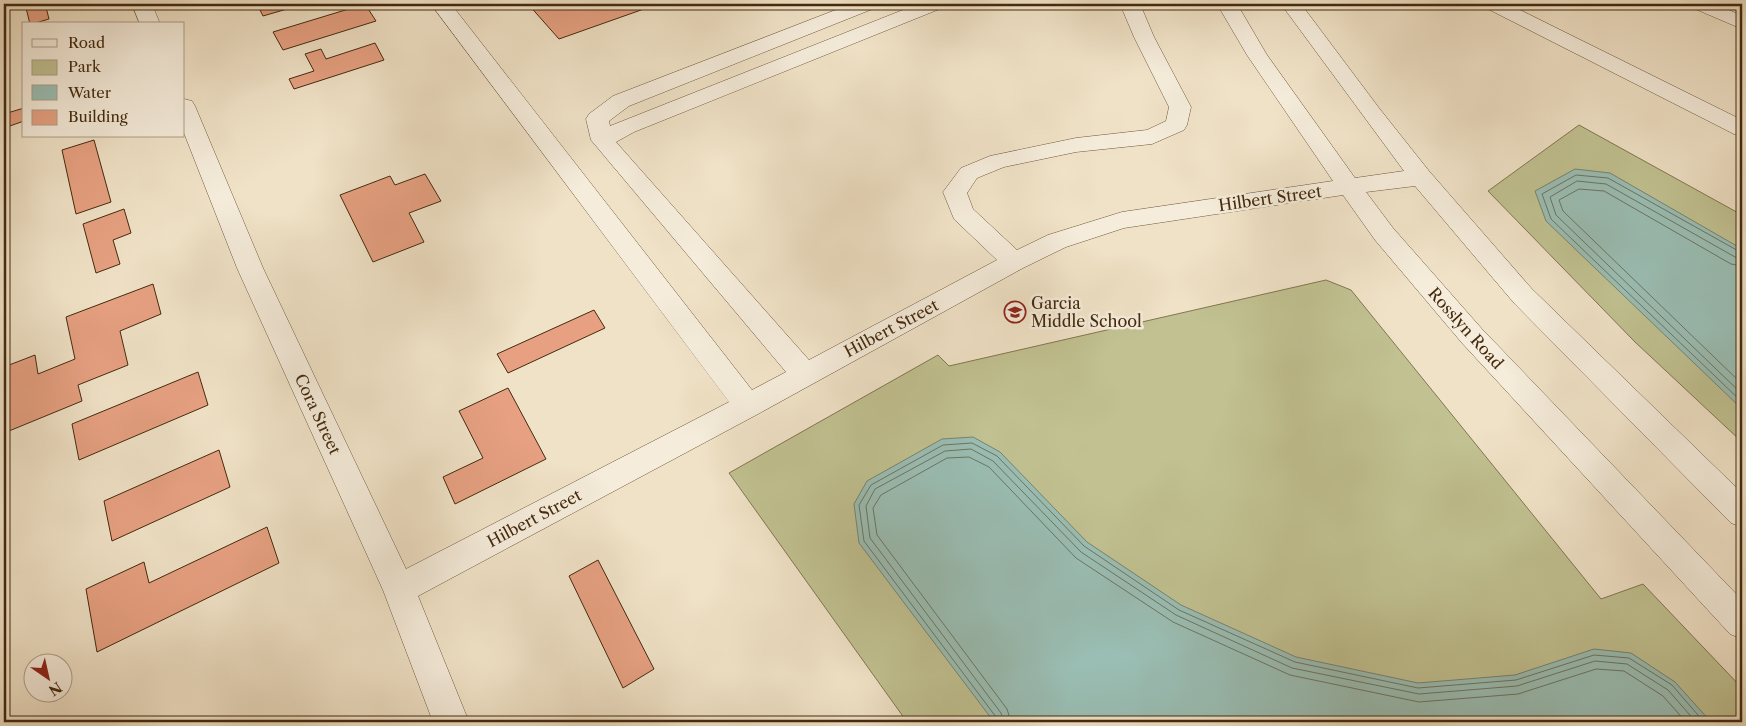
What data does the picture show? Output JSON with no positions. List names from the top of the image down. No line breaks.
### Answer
{"streets":{"street":["Hilbert Street","Rosslyn Road","Cora Street"]},"crossings":[["Hilbert Street","Rosslyn Road"],["Hilbert Street","Cora Street"]],"places":{"school or university":["Garcia Middle School"]},"legend":["Road","Park","Water","Building"],"north":"bottom right"}
